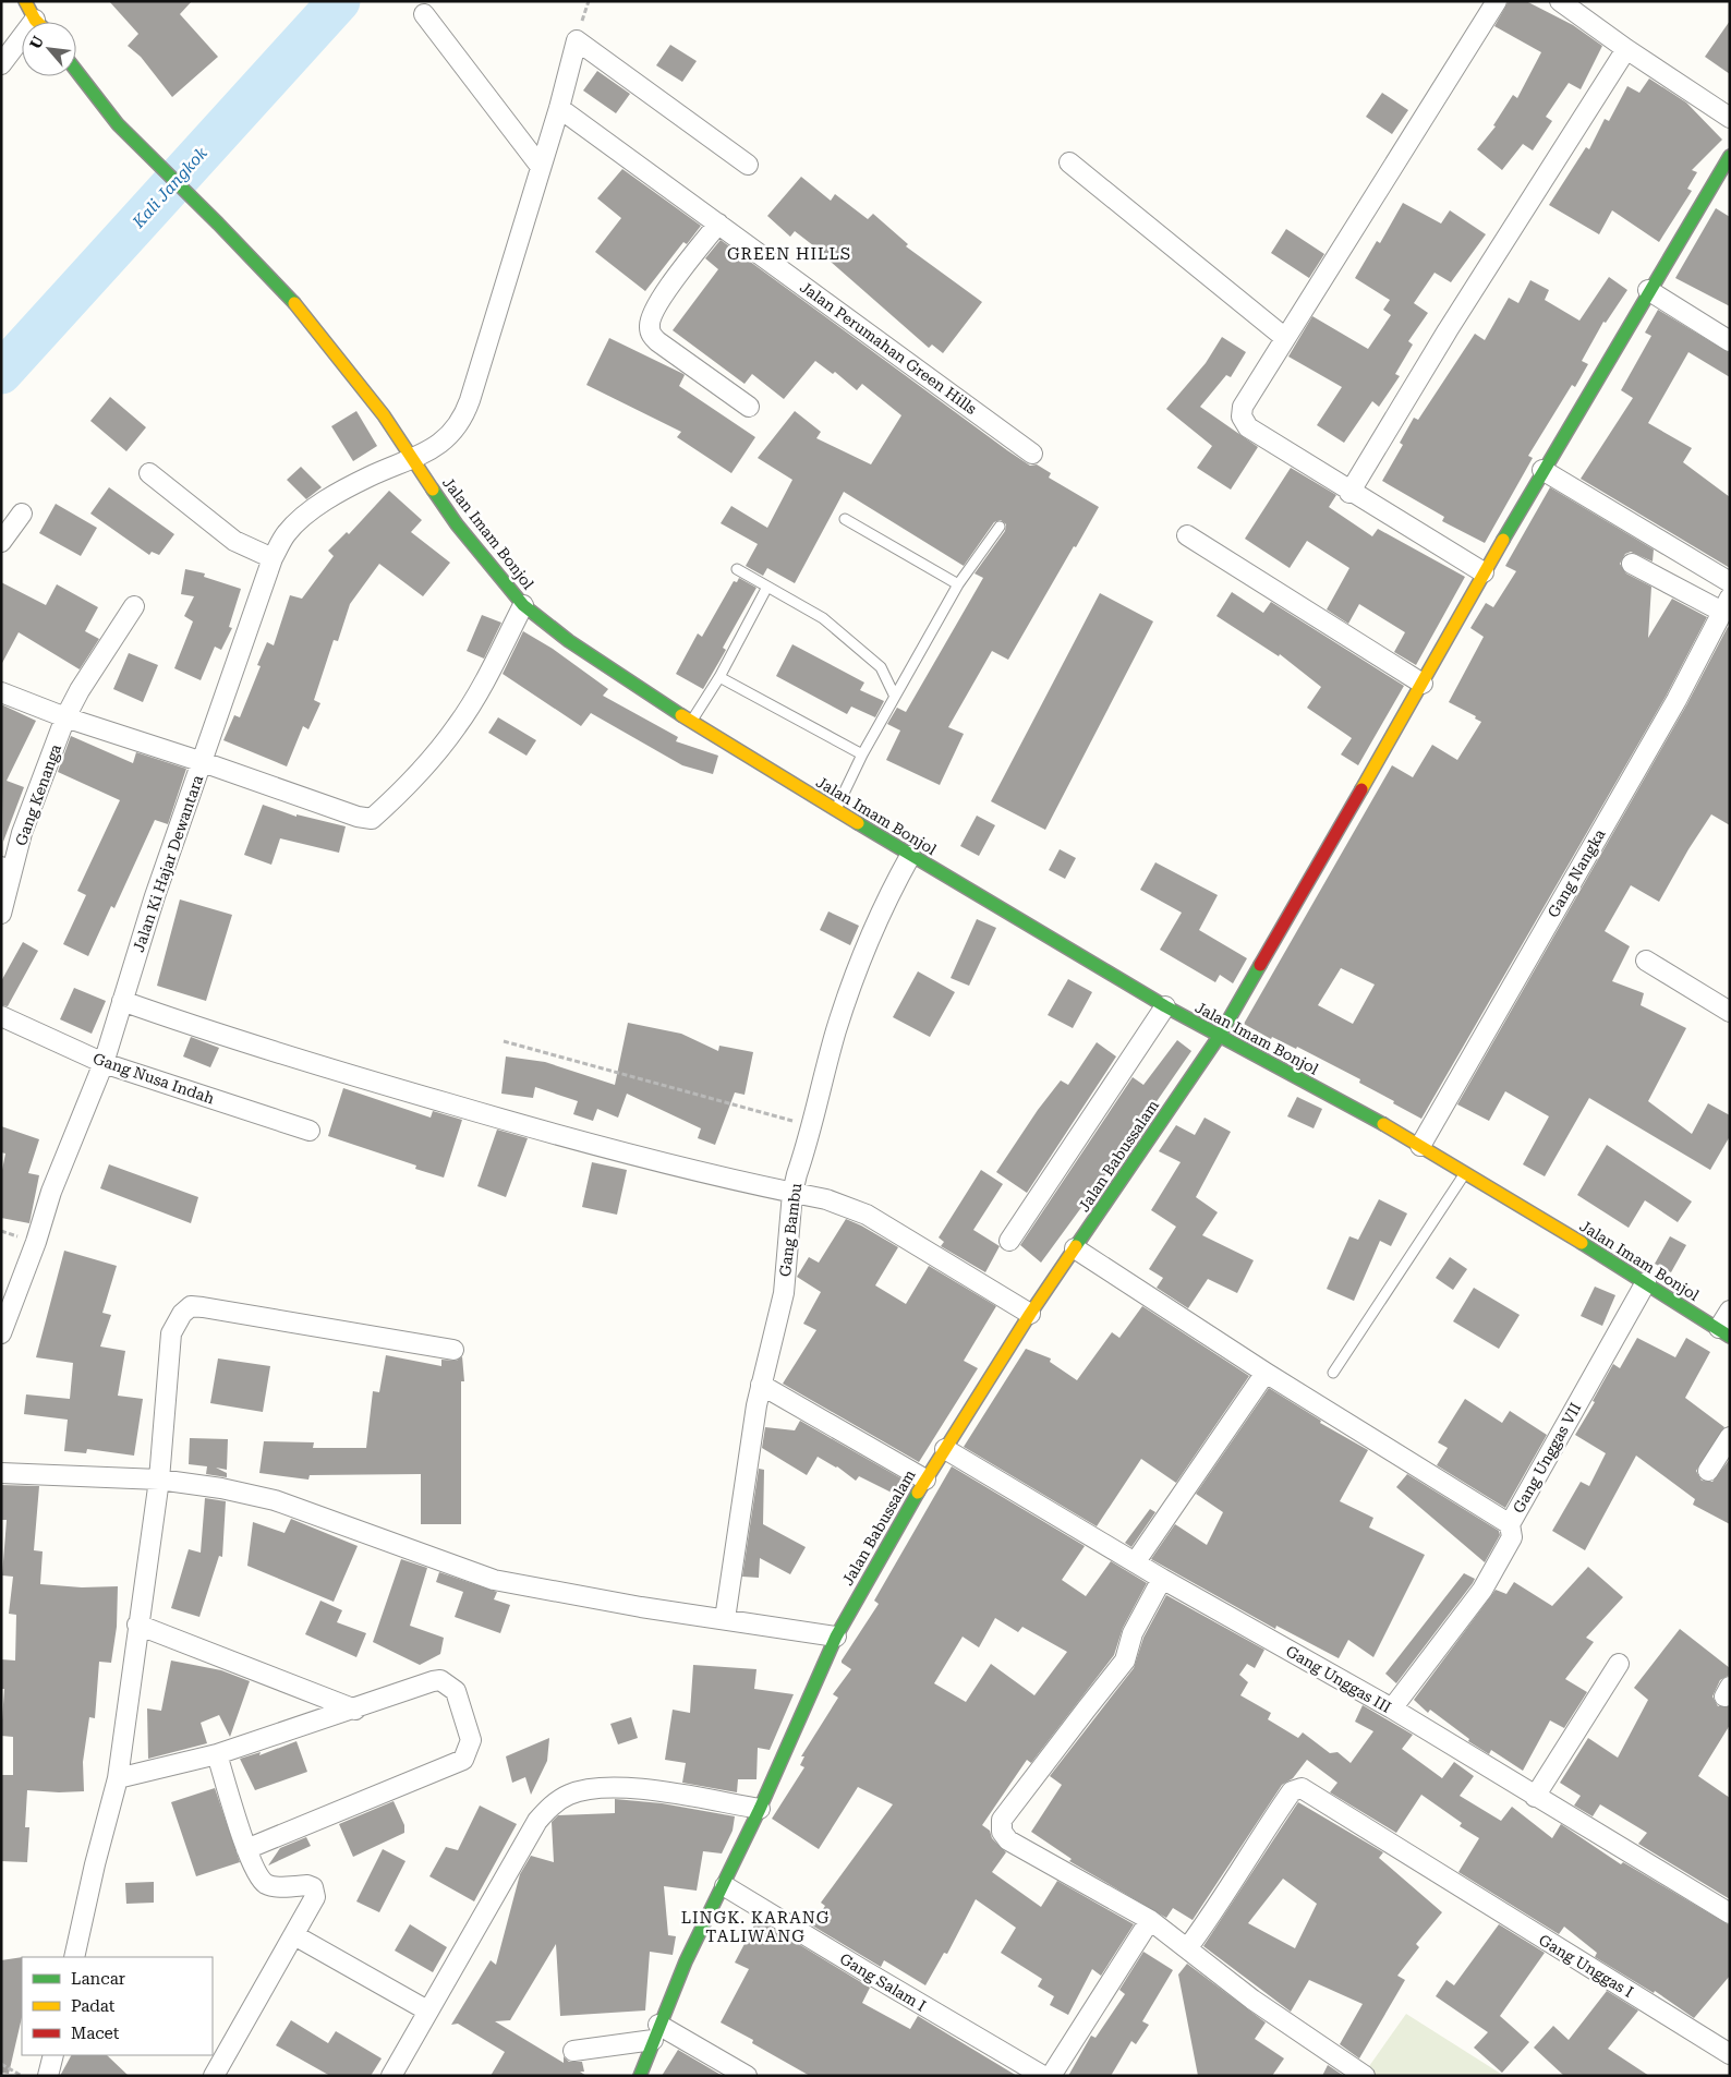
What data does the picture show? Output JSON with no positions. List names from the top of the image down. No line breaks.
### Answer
{"streets":{"street":["Jalan Perumahan Green Hills","Jalan Imam Bonjol","Gang Kenanga","Jalan Ki Hajar Dewantara","Gang Nangka","Gang Nusa Indah","Jalan Babussalam","Gang Bambu","Gang Unggas VII","Gang Unggas III","Gang Unggas I","Gang Salam I"]},"crossings":[["Jalan Perumahan Green Hills","Jalan Ki Hajar Dewantara"],["Jalan Imam Bonjol","Jalan Ki Hajar Dewantara"],["Jalan Imam Bonjol","Gang Nangka"],["Jalan Imam Bonjol","Jalan Babussalam"],["Jalan Imam Bonjol","Gang Bambu"],["Jalan Imam Bonjol","Gang Unggas VII"],["Jalan Ki Hajar Dewantara","Gang Nusa Indah"],["Jalan Babussalam","Gang Unggas III"],["Jalan Babussalam","Gang Salam I"],["Gang Unggas VII","Gang Unggas III"]],"districts":["GREEN HILLS","LINGK. KARANG TALIWANG"],"water":["Kali Jangkok"],"legend":["Lancar","Padat","Macet"],"north":"top left"}
